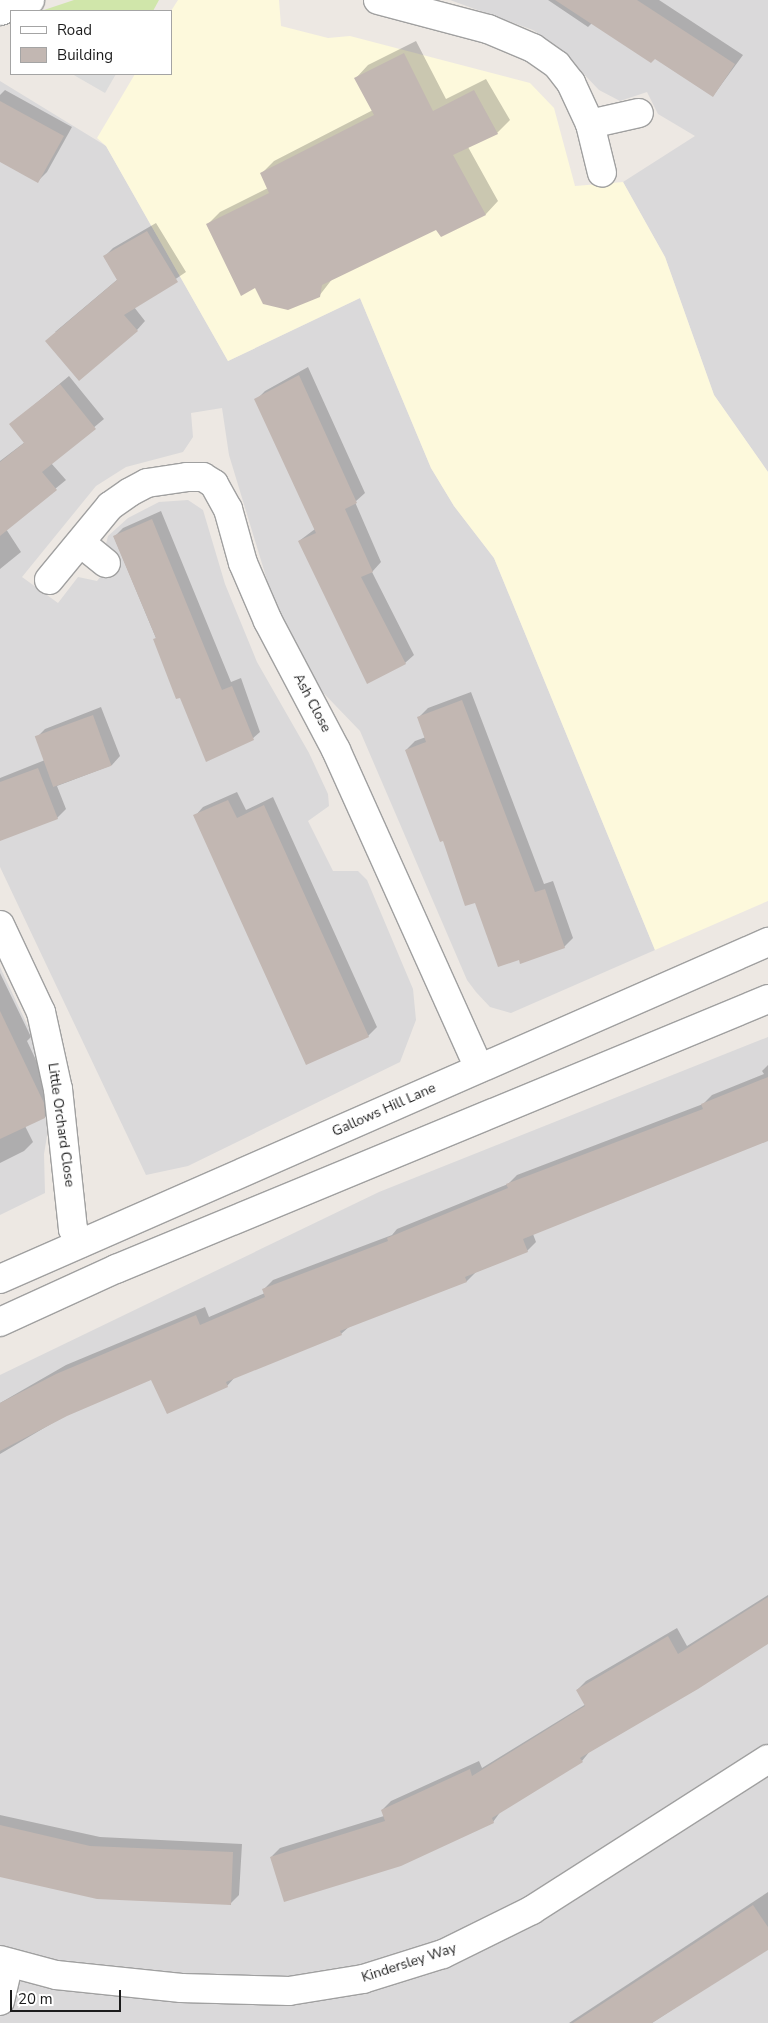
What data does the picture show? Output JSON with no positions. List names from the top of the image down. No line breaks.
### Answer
{"streets":{"street":["Ash Close","Gallows Hill Lane","Little Orchard Close","Kindersley Way"]},"crossings":[["Ash Close","Gallows Hill Lane"],["Gallows Hill Lane","Little Orchard Close"]],"legend":["Road","Building"],"scale_bar":"20 m"}
